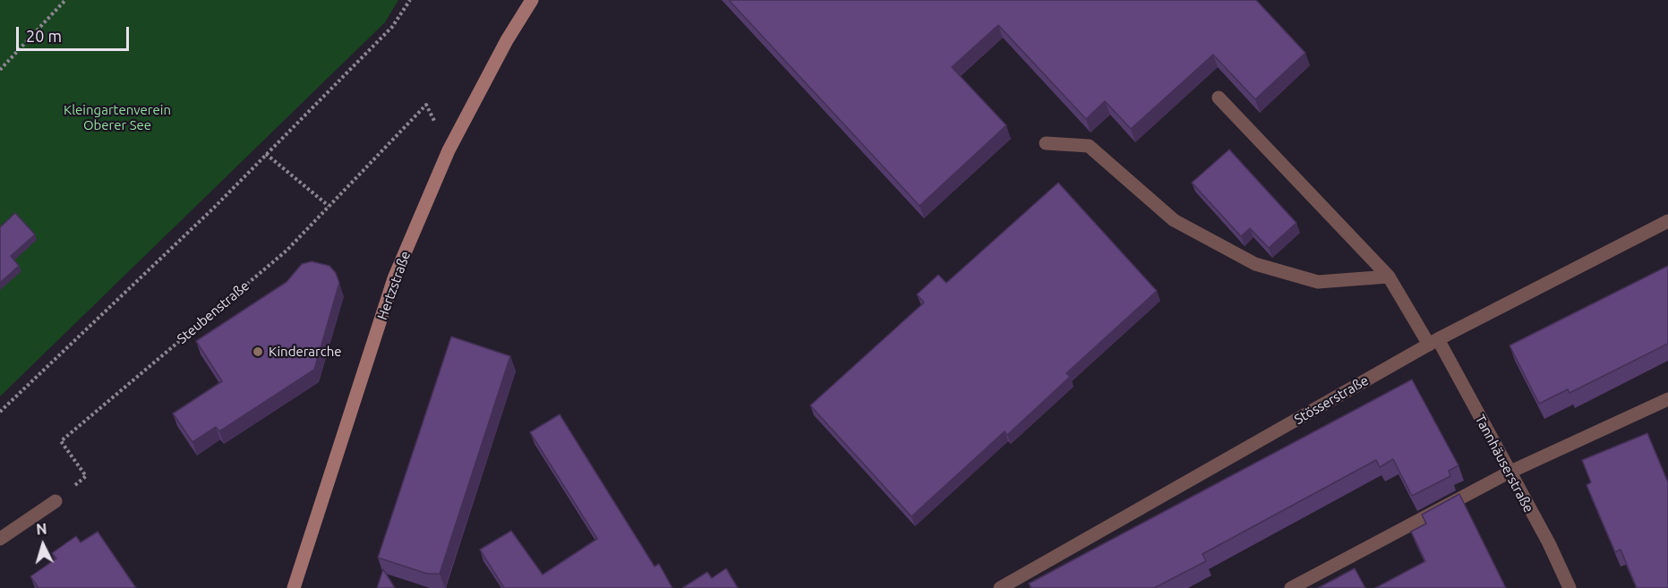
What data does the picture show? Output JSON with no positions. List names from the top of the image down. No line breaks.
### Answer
{"streets":{"main road":["Hertzstraße"],"street":["Stösserstraße","Tannhäuserstraße"],"path":["Steubenstraße"]},"crossings":[["Hertzstraße","Steubenstraße"],["Stösserstraße","Tannhäuserstraße"]],"parks":["Kleingartenverein Oberer See"],"places":["Kinderarche"],"scale_bar":"20 m","north":"top"}
